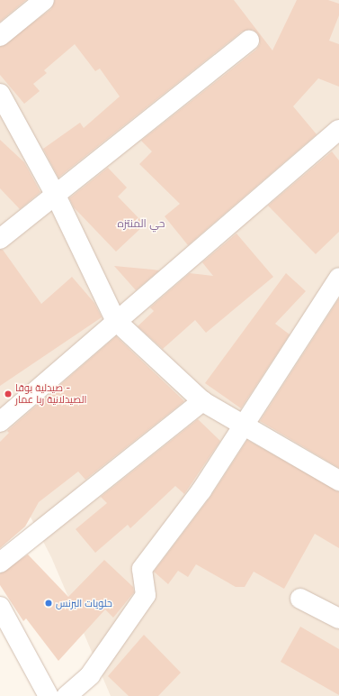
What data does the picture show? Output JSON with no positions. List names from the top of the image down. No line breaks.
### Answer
{"districts":["حي المنتزه"],"places":["صيدلية بوقا - الصيدلانية ربا عمار","حلويات البرنس"]}
